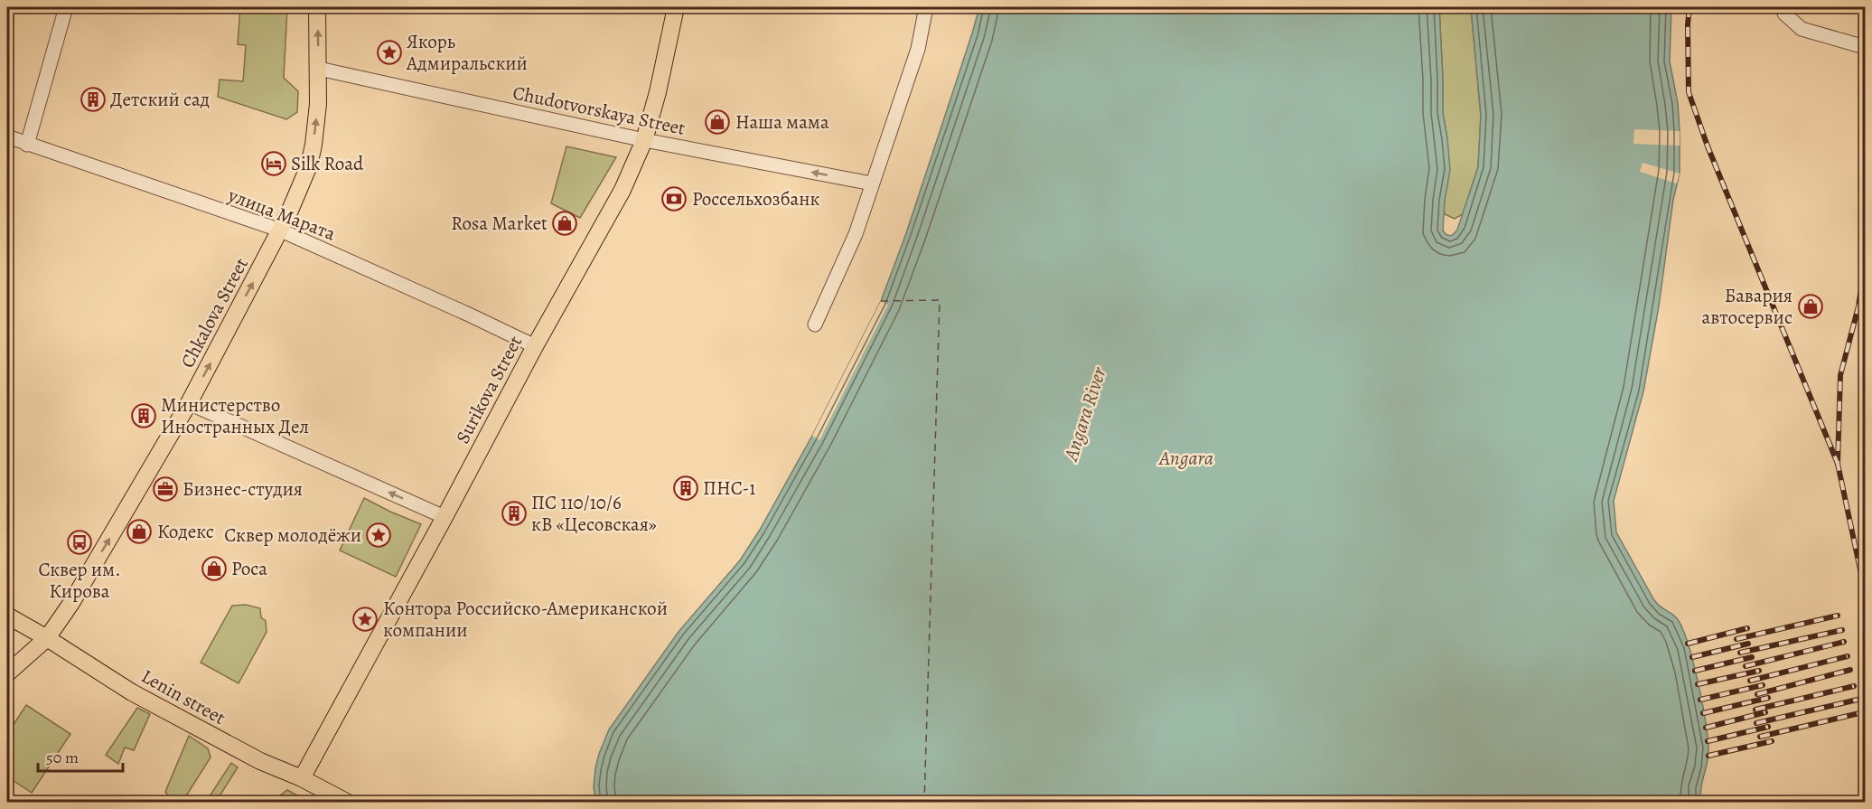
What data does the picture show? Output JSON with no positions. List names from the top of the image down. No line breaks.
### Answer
{"streets":{"main road":["Chkalova Street","Surikova Street","Lenin street"],"street":["Chudotvorskaya Street","улица Марата"]},"crossings":[["Chudotvorskaya Street","Chkalova Street"],["Chudotvorskaya Street","Surikova Street"],["улица Марата","Chkalova Street"],["улица Марата","Surikova Street"],["Chkalova Street","Lenin street"],["Surikova Street","Lenin street"]],"one_way":["Chudotvorskaya Street","Chkalova Street"],"water":["Angara River","Angara"],"places":{"place":["Якорь Адмиральский","Сквер молодёжи","Контора Российско-Американской компании"],"building":["Детский сад","Министерство Иностранных Дел","ПНС-1","ПС 110/10/6 кВ «Цесовская»"],"shop":["Наша мама","Rosa Market","Бавария автосервис","Кодекс","Роса"],"hotel":["Silk Road"],"bank":["Россельхозбанк"],"office":["Бизнес-студия"],"bus stop":["Сквер им. Кирова"]},"scale_bar":"50 m"}
